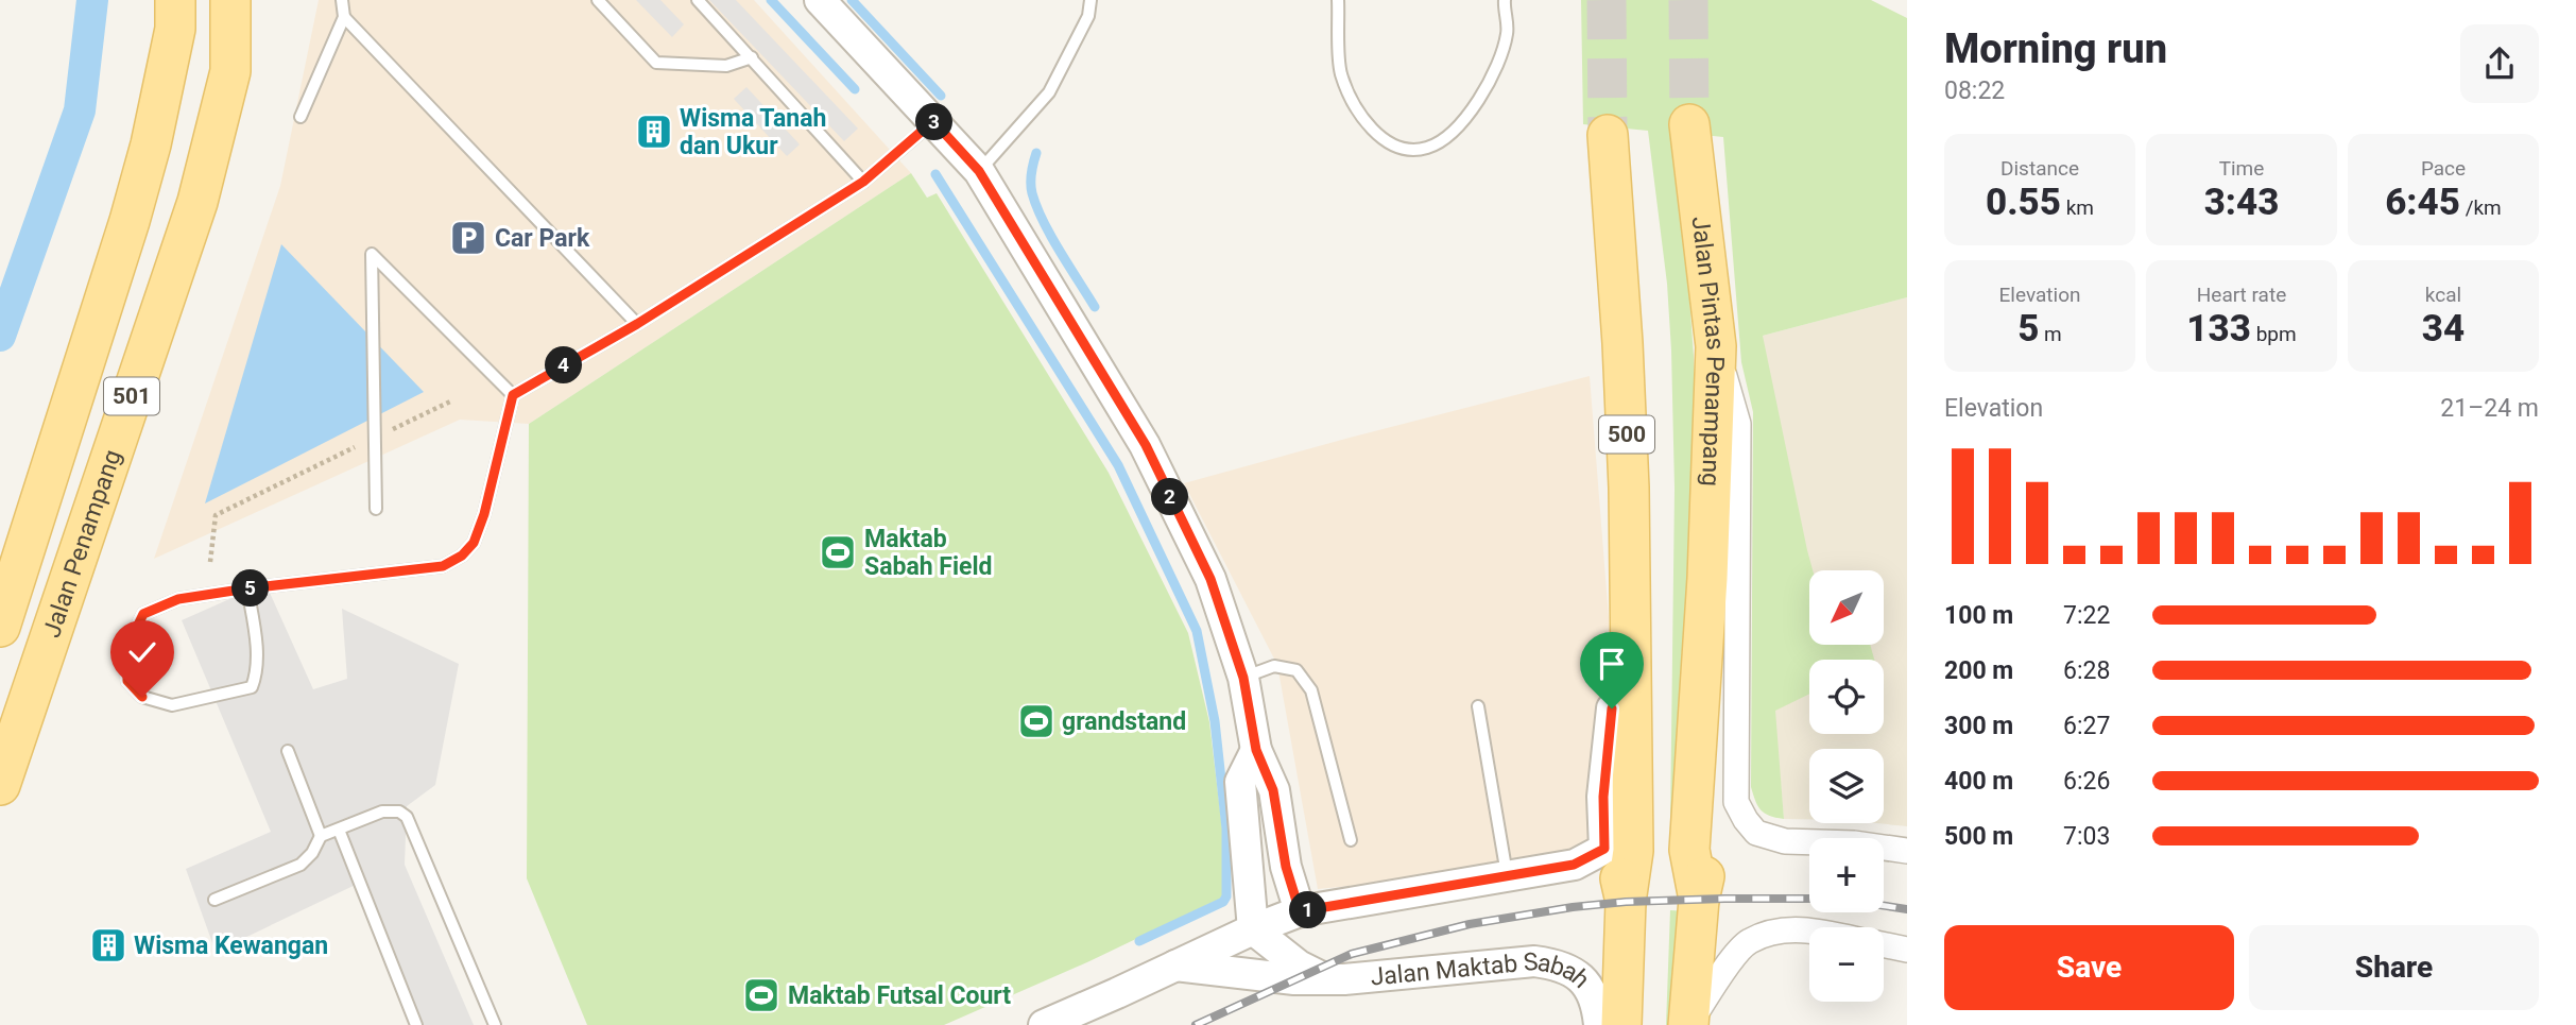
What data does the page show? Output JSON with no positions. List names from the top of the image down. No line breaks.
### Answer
{"streets":{"main road":["Jalan Pintas Penampang","501","500","Jalan Penampang"],"street":["Jalan Maktab Sabah"]},"places":{"building":["Wisma Tanah dan Ukur","Wisma Kewangan"],"parking":["Car Park"],"sports":["Maktab Sabah Field","grandstand","Maktab Futsal Court"]},"north":"bottom left","page":{"heading":["Morning run","08:22"],"pins":["3","4","2","5","1"],"stats":[["Distance","0.55 km"],["Time","3:43"],["Pace","6:45 /km"],["Elevation","5 m"],["Heart rate","133 bpm"],["kcal","34"]],"chart":["Elevation","21–24 m"],"map_buttons":["+","−"],"list":[{"name":"100 m","note":"7:22"},{"name":"200 m","note":"6:28"},{"name":"300 m","note":"6:27"},{"name":"400 m","note":"6:26"},{"name":"500 m","note":"7:03"}],"buttons":["Save","Share"]}}
